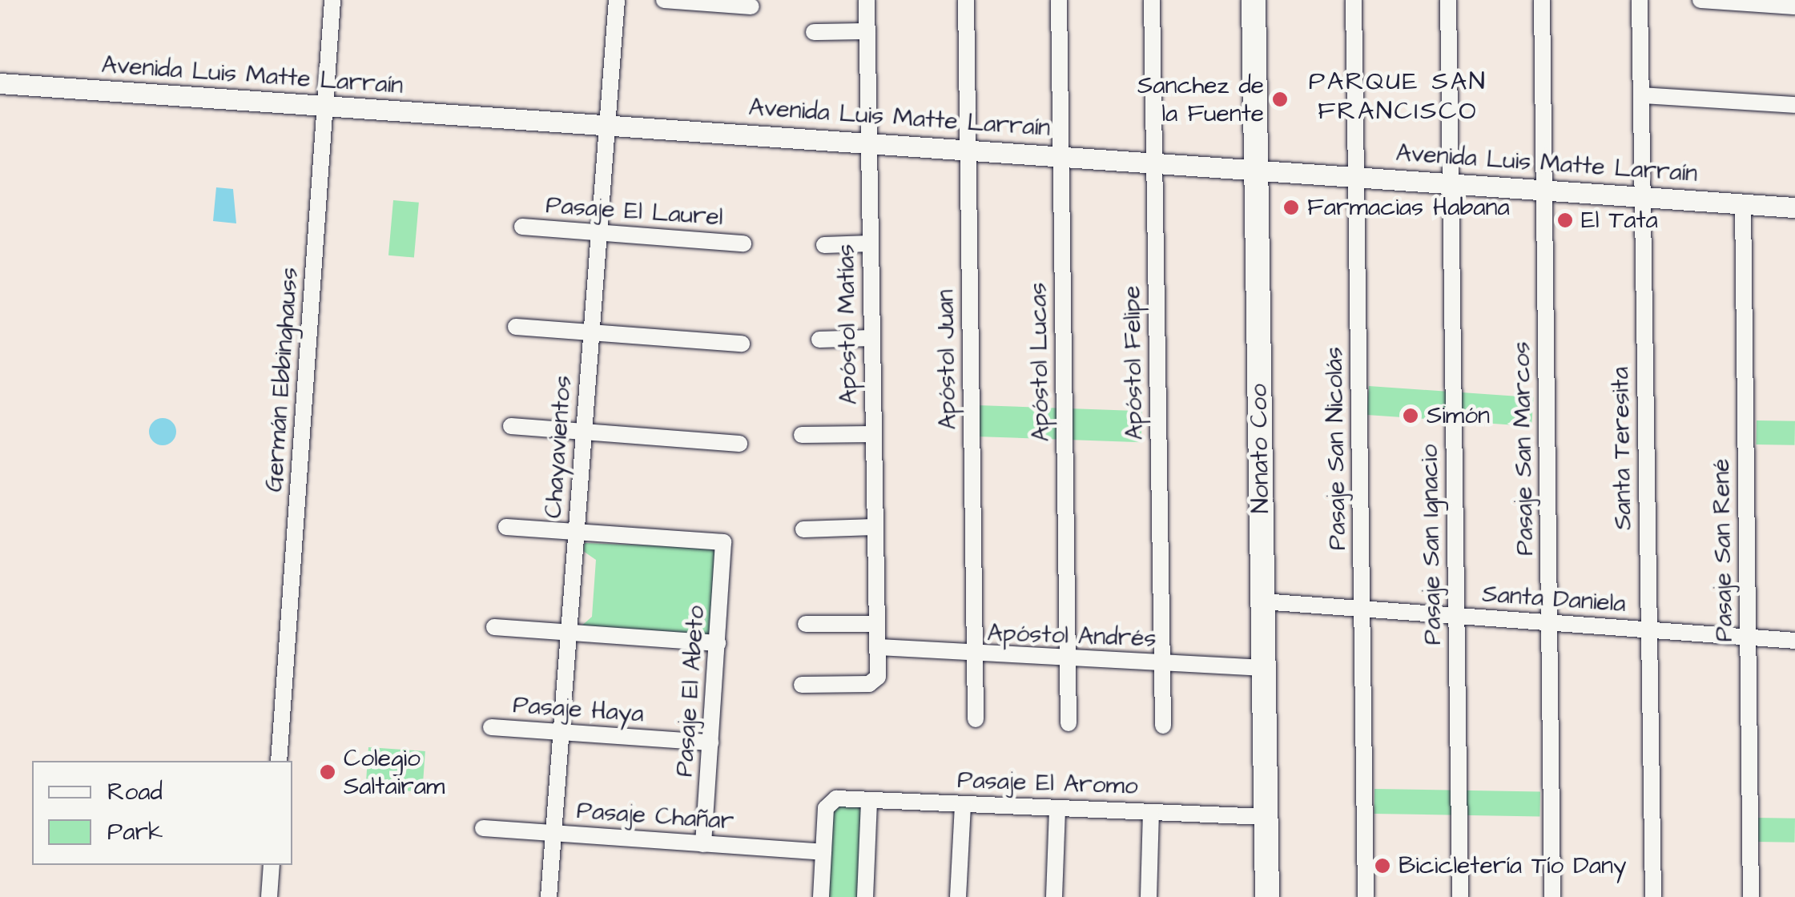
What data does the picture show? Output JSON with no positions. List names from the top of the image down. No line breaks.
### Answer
{"streets":{"main road":["Nonato Coo"],"street":["Avenida Luis Matte Larraín","Pasaje El Laurel","Apóstol Matías","Apóstol Juan","Apóstol Lucas","Apóstol Felipe","Germán Ebbinghauss","Chayavientos","Pasaje San Nicolás","Pasaje San Marcos","Santa Teresita","Pasaje San Ignacio","Pasaje San René","Santa Daniela","Apóstol Andrés","Pasaje El Abeto","Pasaje Haya","Pasaje El Aromo","Pasaje Chañar"]},"crossings":[["Avenida Luis Matte Larraín","Apóstol Matías"],["Avenida Luis Matte Larraín","Apóstol Juan"],["Avenida Luis Matte Larraín","Apóstol Lucas"],["Avenida Luis Matte Larraín","Apóstol Felipe"],["Avenida Luis Matte Larraín","Germán Ebbinghauss"],["Avenida Luis Matte Larraín","Chayavientos"],["Avenida Luis Matte Larraín","Nonato Coo"],["Avenida Luis Matte Larraín","Pasaje San Nicolás"],["Avenida Luis Matte Larraín","Pasaje San Marcos"],["Avenida Luis Matte Larraín","Santa Teresita"],["Avenida Luis Matte Larraín","Pasaje San Ignacio"],["Avenida Luis Matte Larraín","Pasaje San René"],["Pasaje El Laurel","Chayavientos"],["Apóstol Matías","Apóstol Andrés"],["Apóstol Juan","Apóstol Andrés"],["Apóstol Lucas","Apóstol Andrés"],["Apóstol Felipe","Apóstol Andrés"],["Chayavientos","Pasaje El Abeto"],["Chayavientos","Pasaje Haya"],["Chayavientos","Pasaje Chañar"],["Nonato Coo","Santa Daniela"],["Nonato Coo","Apóstol Andrés"],["Nonato Coo","Pasaje El Aromo"],["Pasaje San Nicolás","Santa Daniela"],["Pasaje San Marcos","Santa Daniela"],["Santa Teresita","Santa Daniela"],["Pasaje San Ignacio","Santa Daniela"],["Pasaje San René","Santa Daniela"],["Pasaje El Abeto","Pasaje Haya"],["Pasaje El Abeto","Pasaje Chañar"],["Pasaje El Aromo","Pasaje Chañar"]],"districts":["PARQUE SAN FRANCISCO"],"places":["Sanchez de la Fuente","Farmacias Habana","El Tata","Simón","Colegio Saltairam","Bicicletería Tío Dany"],"legend":["Road","Park"]}
